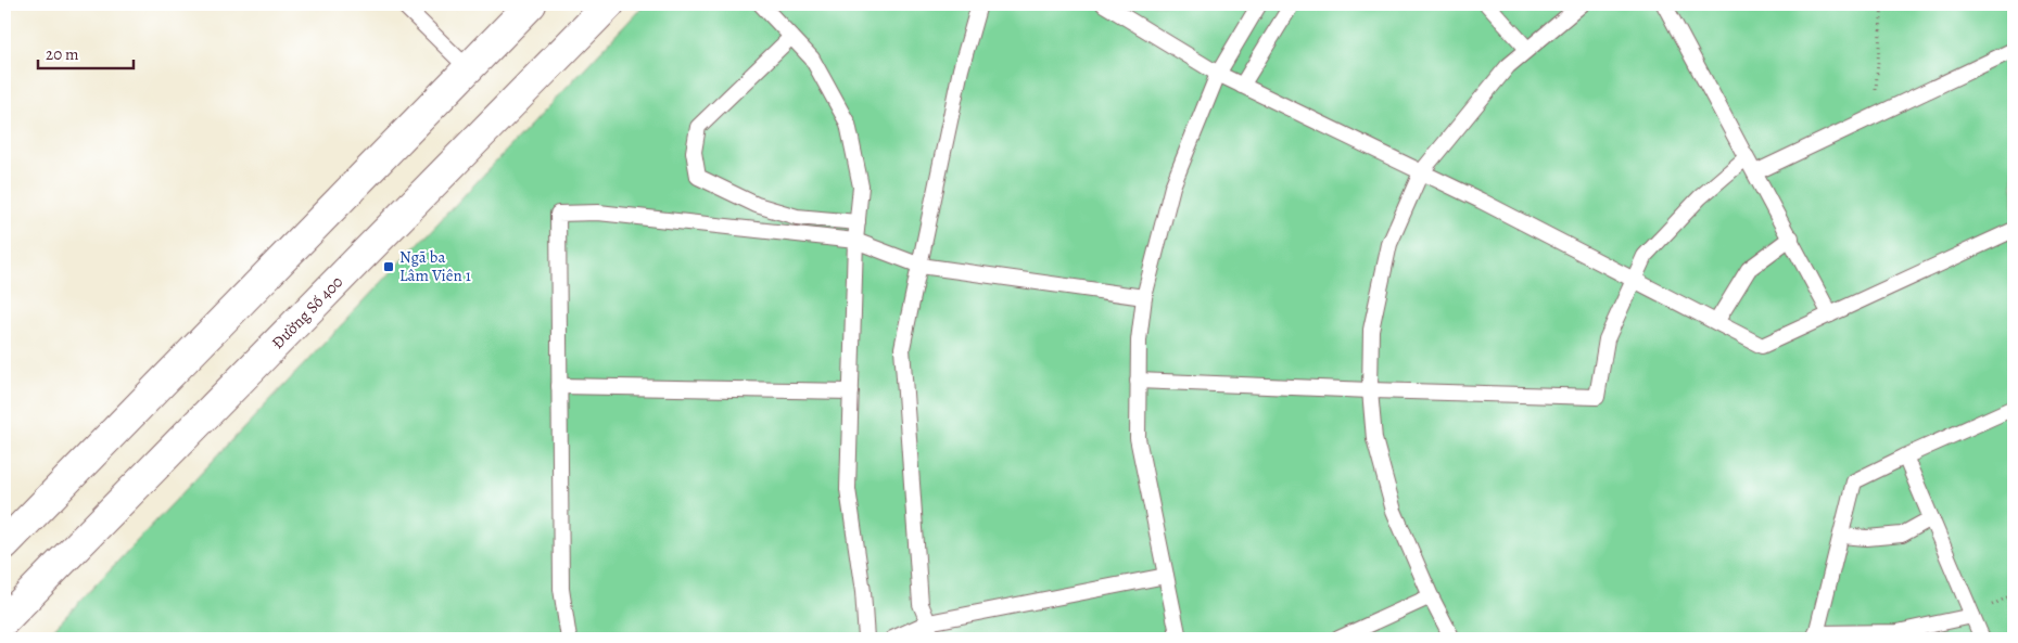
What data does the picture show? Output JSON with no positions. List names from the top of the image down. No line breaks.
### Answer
{"streets":{"street":["Đường Số 400"]},"places":{"transit":["Ngã ba Lâm Viên 1"]},"scale_bar":"20 m"}
